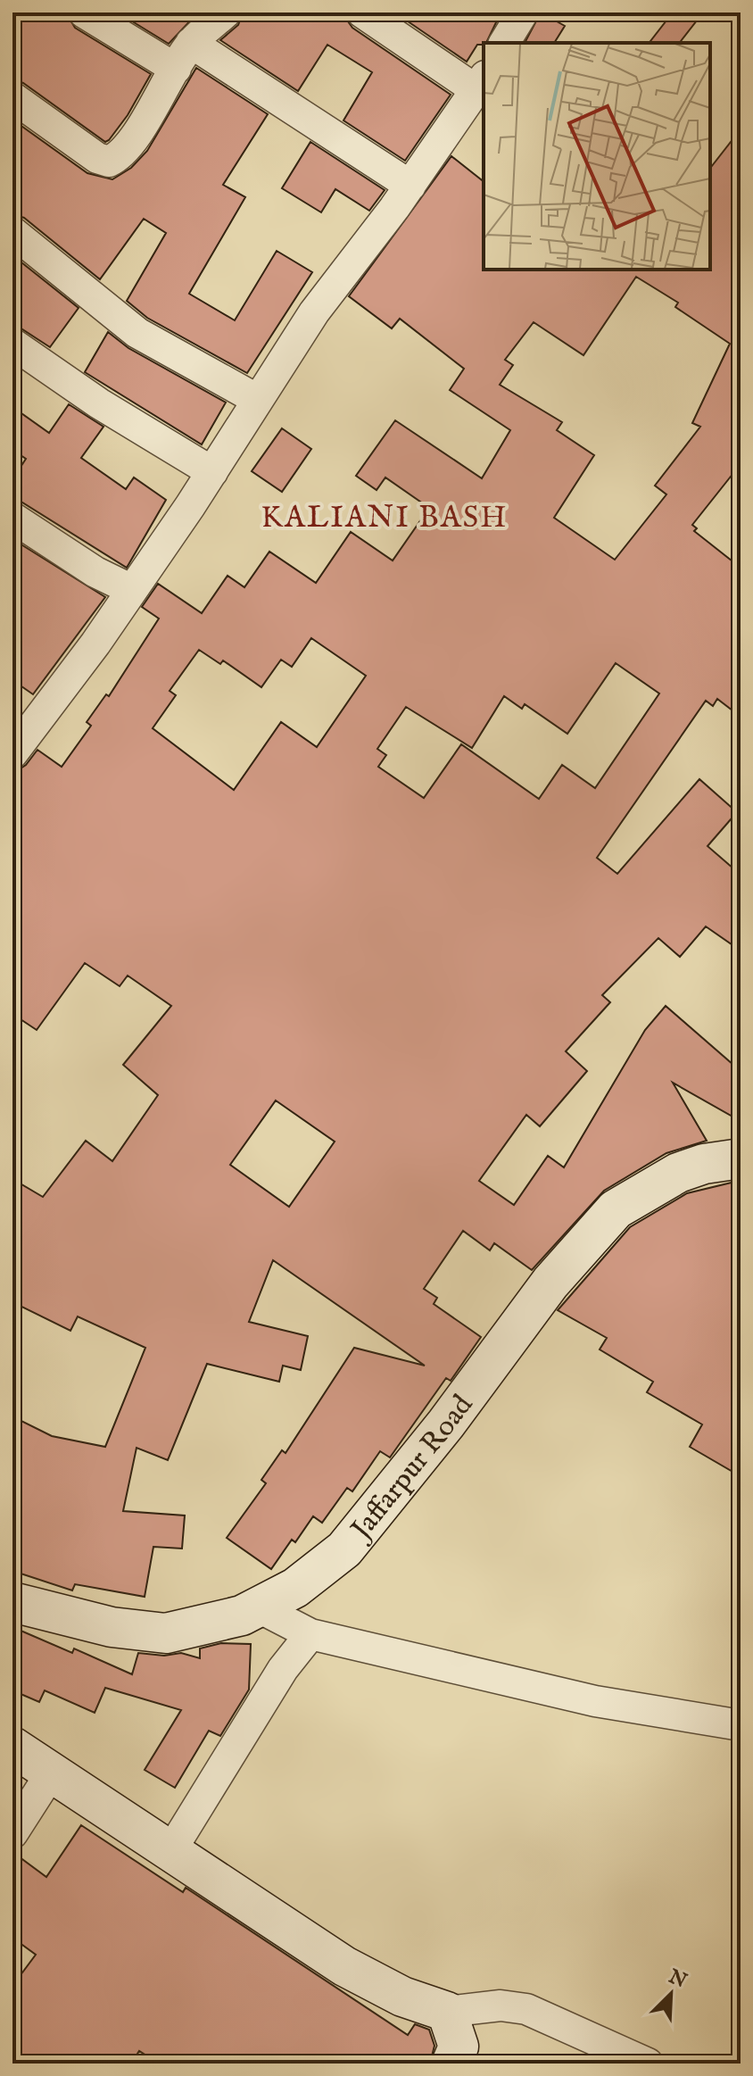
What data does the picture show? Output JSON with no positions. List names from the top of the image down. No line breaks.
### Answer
{"streets":{"street":["Jaffarpur Road"]},"districts":["KALIANI BASH"],"north":"top right"}
